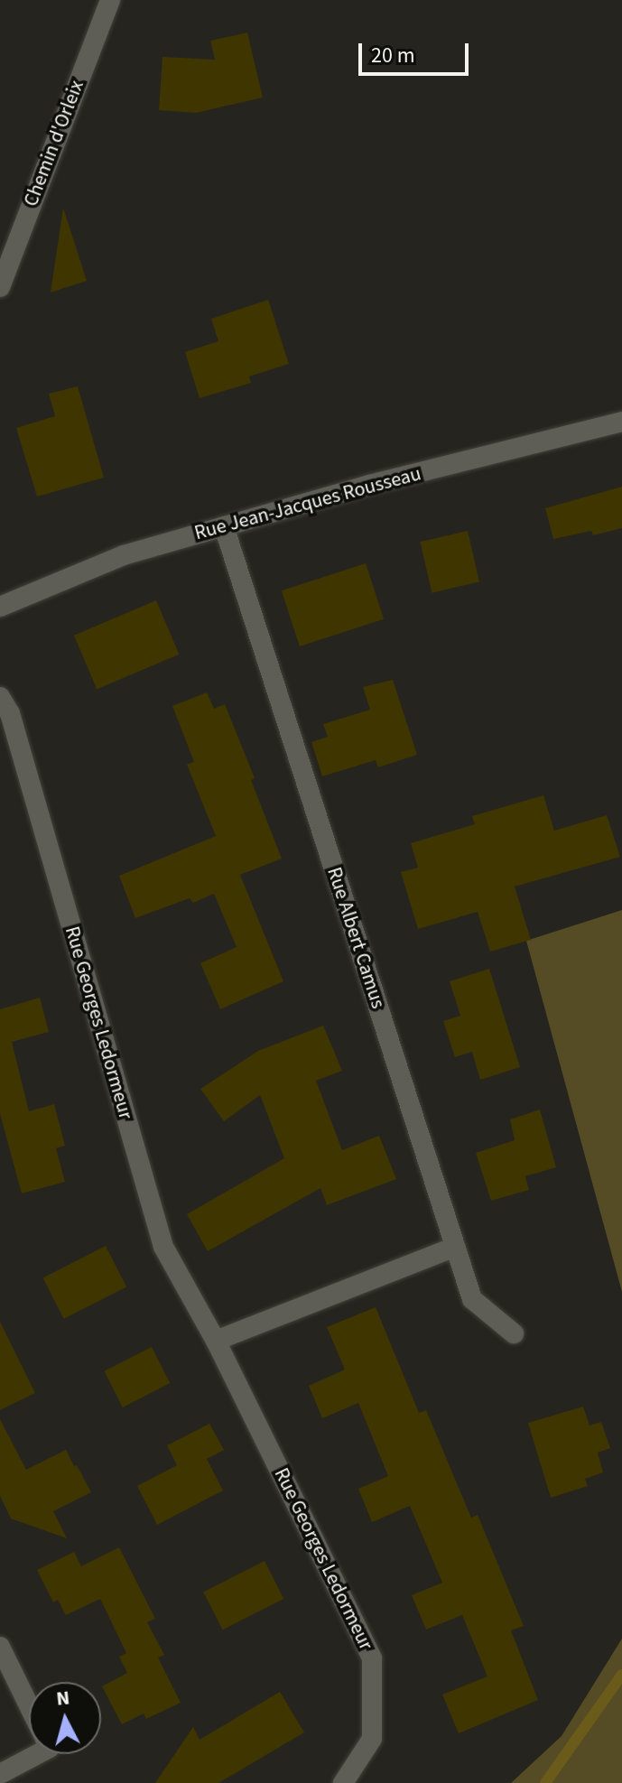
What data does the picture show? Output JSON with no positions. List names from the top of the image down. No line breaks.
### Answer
{"streets":{"street":["Chemin d'Orleix","Rue Jean-Jacques Rousseau","Rue Albert Camus","Rue Georges Ledormeur"]},"crossings":[["Rue Jean-Jacques Rousseau","Rue Albert Camus"]],"scale_bar":"20 m","north":"top"}
